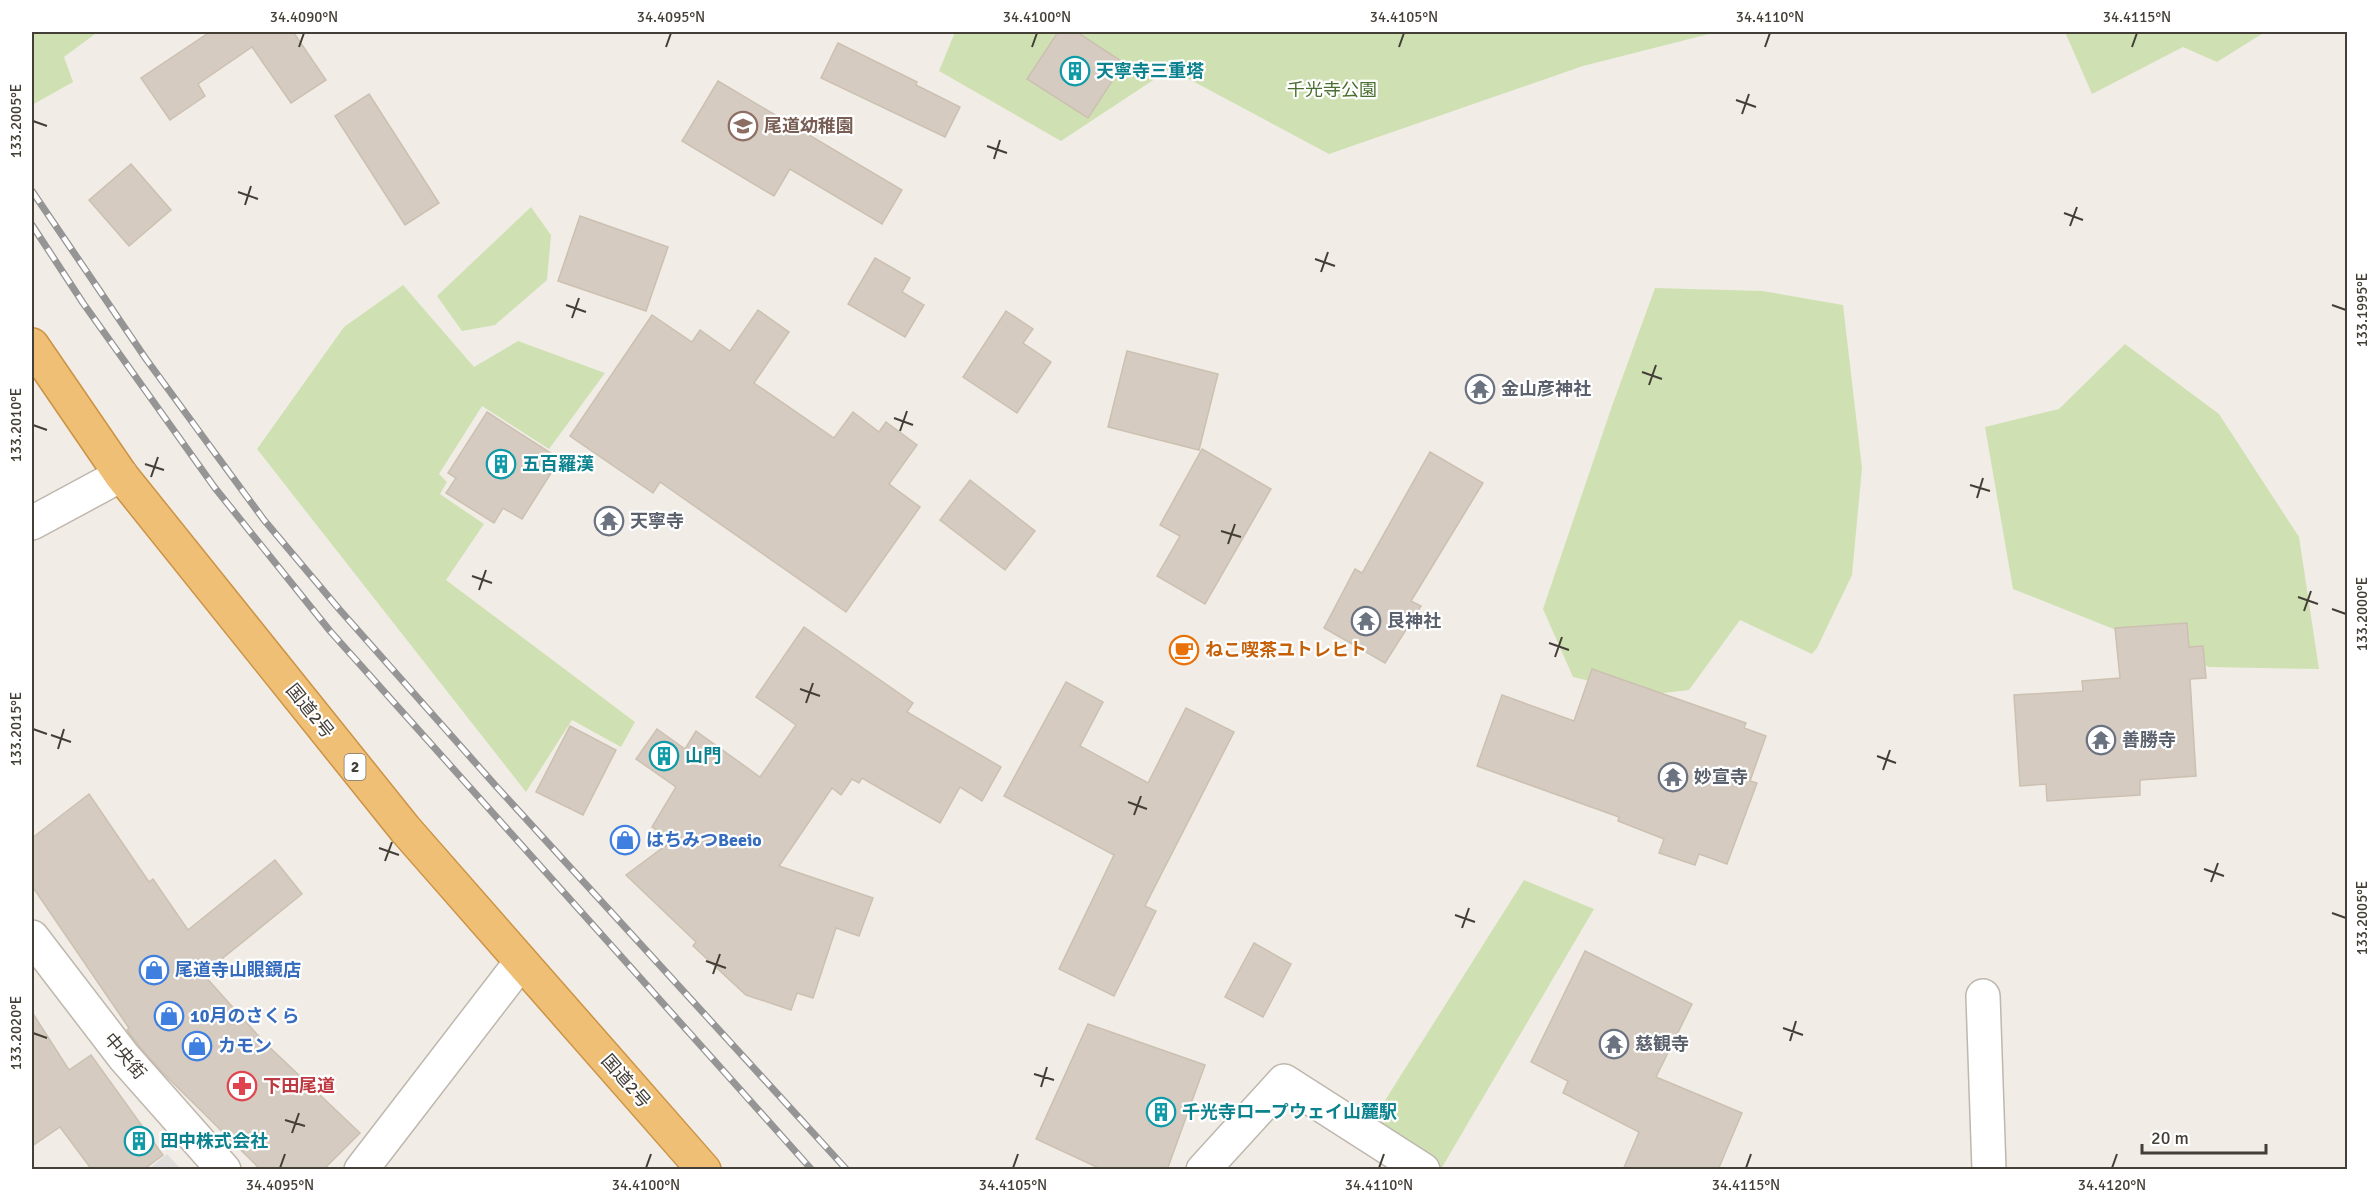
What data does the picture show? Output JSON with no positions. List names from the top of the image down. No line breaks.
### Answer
{"streets":{"highway":["国道2号","2"],"street":["中央街"]},"parks":["千光寺公園"],"places":{"building":["天寧寺三重塔","五百羅漢","山門","千光寺ロープウェイ山麓駅","田中株式会社"],"school or university":["尾道幼稚園"],"temple":["金山彦神社","天寧寺","艮神社","善勝寺","妙宣寺","慈観寺"],"cafe":["ねこ喫茶ユトレヒト"],"shop":["はちみつBeeio","尾道寺山眼鏡店","10月のさくら","カモン"],"pharmacy":["下田尾道"]},"scale_bar":"20 m","coordinates":["34.4090°N","34.4095°N","34.4100°N","34.4105°N","34.4110°N","34.4115°N","133.2005°E","133.1995°E","133.2010°E","133.2000°E","133.2015°E","133.2020°E","34.4120°N"]}
